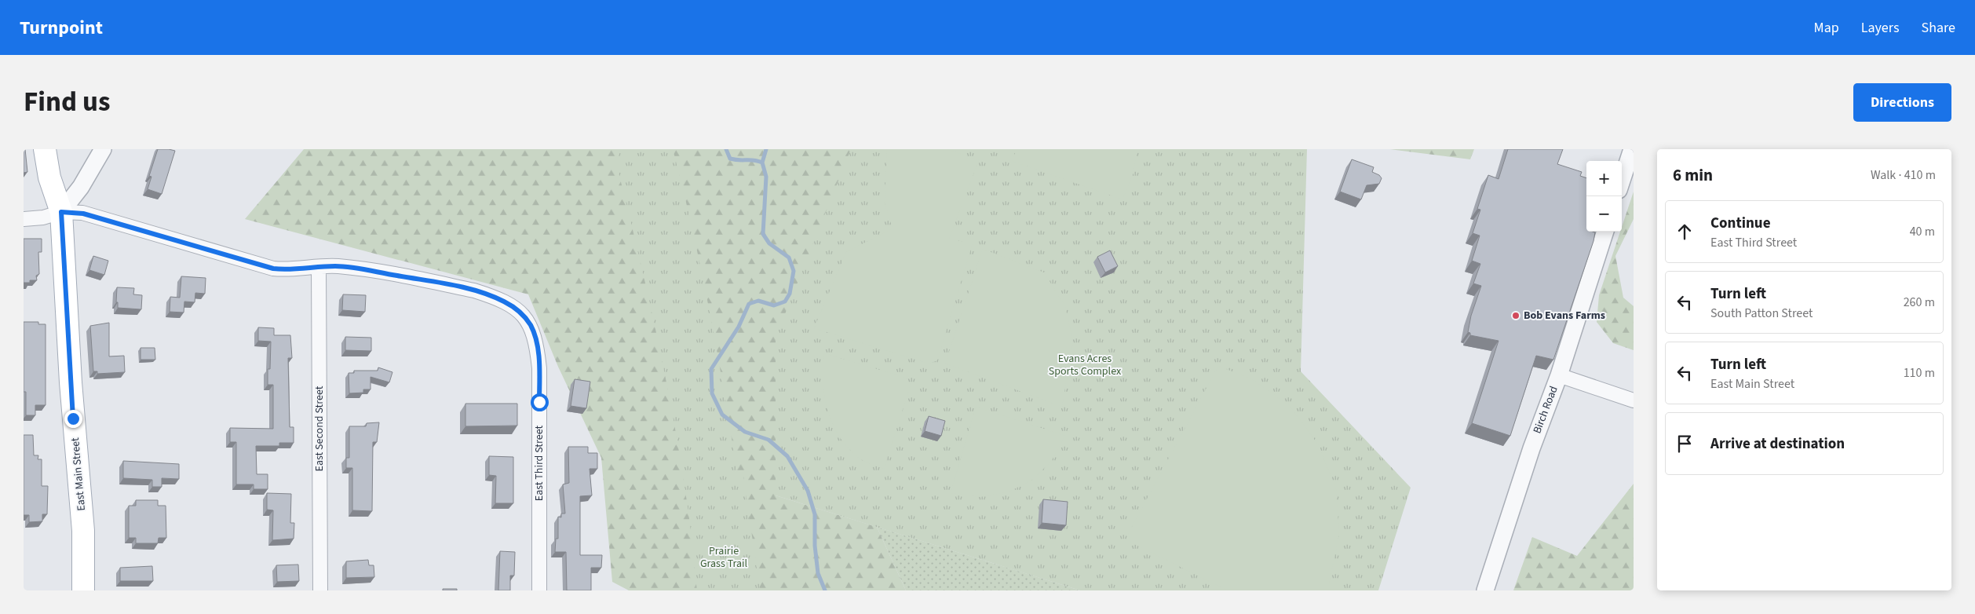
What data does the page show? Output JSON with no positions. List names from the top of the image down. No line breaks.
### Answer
{"streets":{"main road":["East Main Street"],"street":["Birch Road","East Second Street","East Third Street"]},"crossings":[["East Second Street","East Third Street"]],"parks":["Evans Acres Sports Complex","Prairie Grass Trail"],"places":["Bob Evans Farms"],"page":{"header":"Turnpoint","nav":["Map","Layers","Share"],"title":"Find us","buttons":"Directions","heading":["6 min","Walk · 410 m"],"map_buttons":["+","−"],"list":[["Continue","East Third Street","40 m"],["Turn left","South Patton Street","260 m"],["Turn left","East Main Street","110 m"],"Arrive at destination"]}}
